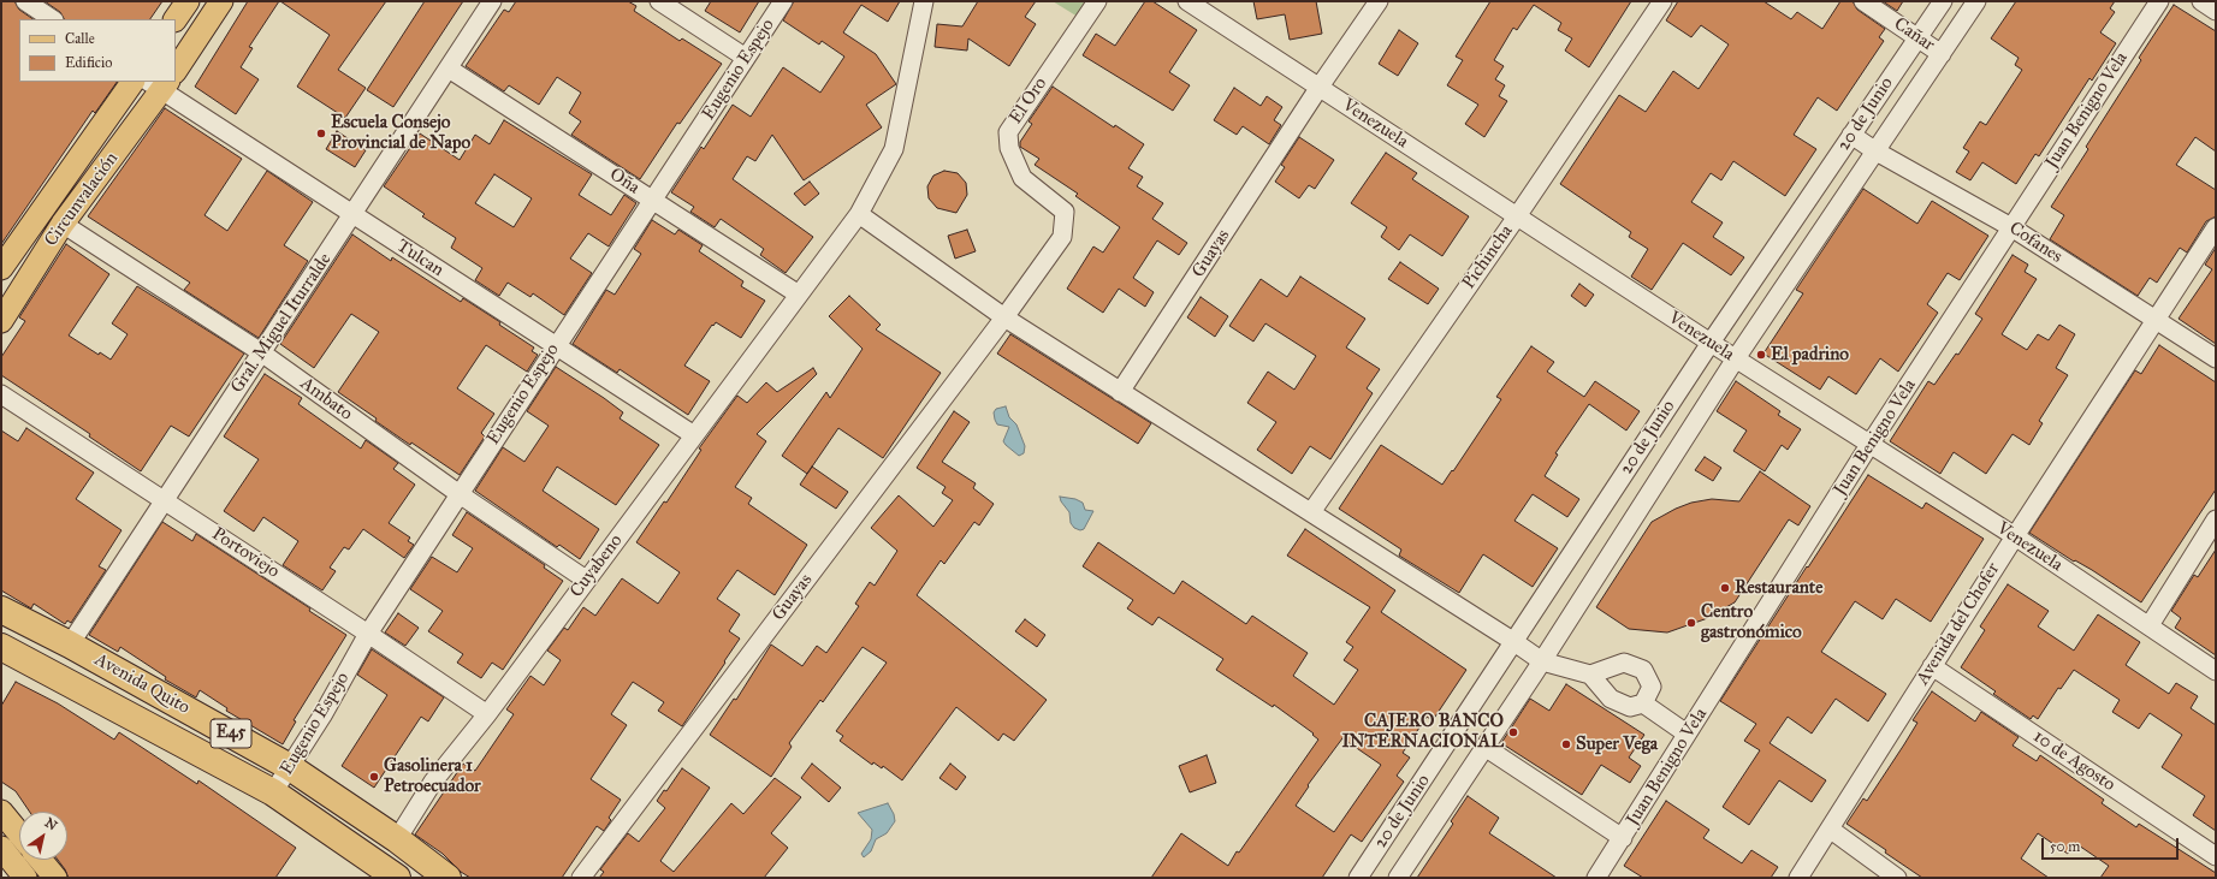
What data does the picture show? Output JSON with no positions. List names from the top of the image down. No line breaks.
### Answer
{"streets":{"highway":["Avenida Quito","E45"],"main road":["Circunvalación"],"street":["Cañar","Eugenio Espejo","El Oro","Juan Benigno Vela","20 de Junio","Venezuela","Oña","Cofanes","Guayas","Pichincha","Tulcan","Gral. Miguel Iturralde","Ambato","Portoviejo","Cuyabeno","Avenida del Chofer","10 de Agosto"]},"crossings":[["Cañar","20 de Junio"],["Eugenio Espejo","Oña"],["Eugenio Espejo","Tulcan"],["Eugenio Espejo","Ambato"],["Eugenio Espejo","Portoviejo"],["Eugenio Espejo","Avenida Quito"],["El Oro","Guayas"],["Juan Benigno Vela","Venezuela"],["Juan Benigno Vela","Cofanes"],["20 de Junio","Venezuela"],["20 de Junio","Cofanes"],["Venezuela","Guayas"],["Venezuela","Pichincha"],["Venezuela","Avenida del Chofer"],["Oña","Gral. Miguel Iturralde"],["Oña","Cuyabeno"],["Circunvalación","Tulcan"],["Circunvalación","Ambato"],["Cofanes","Avenida del Chofer"],["Tulcan","Gral. Miguel Iturralde"],["Tulcan","Cuyabeno"],["Gral. Miguel Iturralde","Ambato"],["Gral. Miguel Iturralde","Portoviejo"],["Gral. Miguel Iturralde","Avenida Quito"],["Ambato","Cuyabeno"],["Portoviejo","Cuyabeno"],["Cuyabeno","Avenida Quito"],["Avenida del Chofer","10 de Agosto"]],"places":["Escuela Consejo Provincial de Napo","El padrino","Restaurante","Centro gastronómico","CAJERO BANCO INTERNACIONAL","Super Vega","Gasolinera 1 Petroecuador"],"legend":["Calle","Edificio"],"scale_bar":"50 m","north":"top right"}
